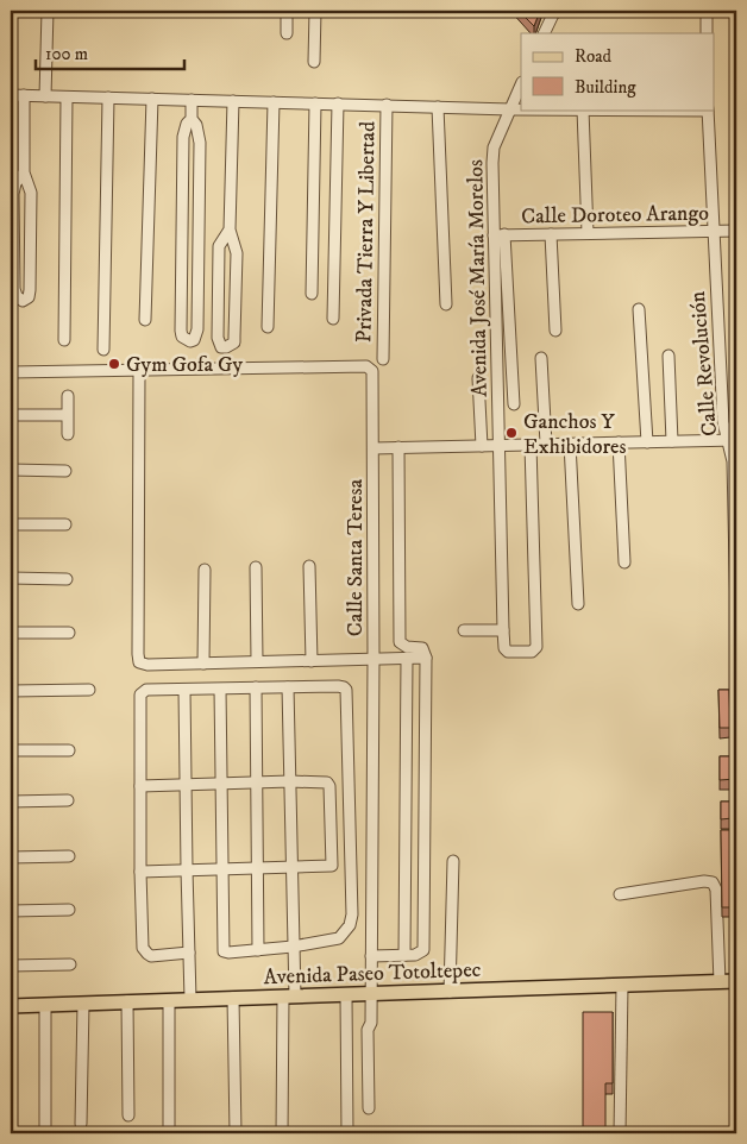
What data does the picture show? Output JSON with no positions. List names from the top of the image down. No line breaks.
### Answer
{"streets":{"main road":["Avenida Paseo Totoltepec"],"street":["Calle Doroteo Arango","Privada Tierra Y Libertad","Avenida José María Morelos","Calle Revolución","Calle Santa Teresa"]},"crossings":[["Calle Doroteo Arango","Avenida José María Morelos"],["Calle Doroteo Arango","Calle Revolución"],["Calle Santa Teresa","Avenida Paseo Totoltepec"]],"places":["Gym Gofa Gy","Ganchos Y Exhibidores"],"legend":["Road","Building"],"scale_bar":"100 m"}
